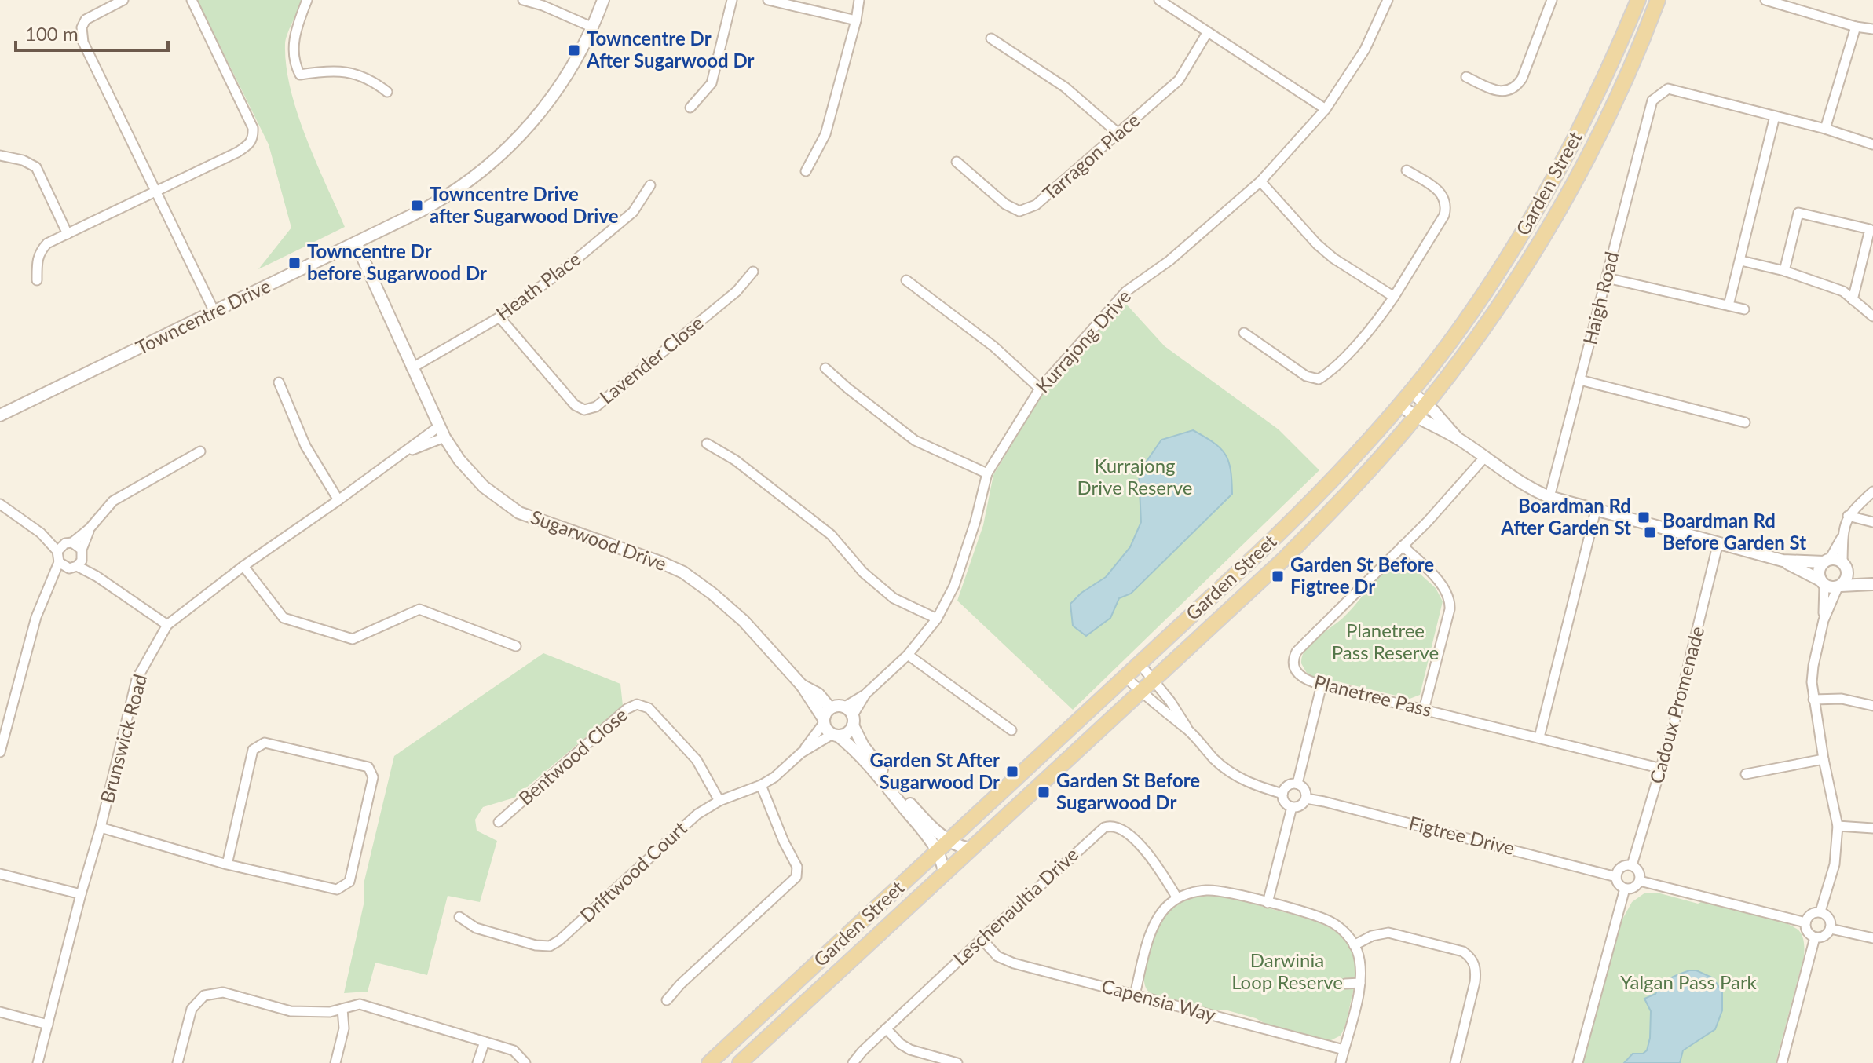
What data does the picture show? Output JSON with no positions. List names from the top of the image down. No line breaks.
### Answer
{"streets":{"main road":["Garden Street"],"street":["Tarragon Place","Heath Place","Haigh Road","Towncentre Drive","Kurrajong Drive","Lavender Close","Sugarwood Drive","Planetree Pass","Cadoux Promenade","Brunswick Road","Bentwood Close","Figtree Drive","Driftwood Court","Leschenaultia Drive","Capensia Way"]},"crossings":[["Heath Place","Lavender Close"],["Heath Place","Sugarwood Drive"],["Towncentre Drive","Sugarwood Drive"],["Kurrajong Drive","Sugarwood Drive"],["Kurrajong Drive","Driftwood Court"],["Sugarwood Drive","Brunswick Road"],["Sugarwood Drive","Driftwood Court"],["Planetree Pass","Cadoux Promenade"],["Cadoux Promenade","Figtree Drive"],["Bentwood Close","Driftwood Court"],["Leschenaultia Drive","Capensia Way"]],"parks":["Kurrajong Drive Reserve","Planetree Pass Reserve","Darwinia Loop Reserve","Yalgan Pass Park"],"places":{"transit":["Towncentre Dr After Sugarwood Dr","Towncentre Drive after Sugarwood Drive","Towncentre Dr before Sugarwood Dr","Boardman Rd After Garden St","Boardman Rd Before Garden St","Garden St Before Figtree Dr","Garden St After Sugarwood Dr","Garden St Before Sugarwood Dr"]},"scale_bar":"100 m"}
